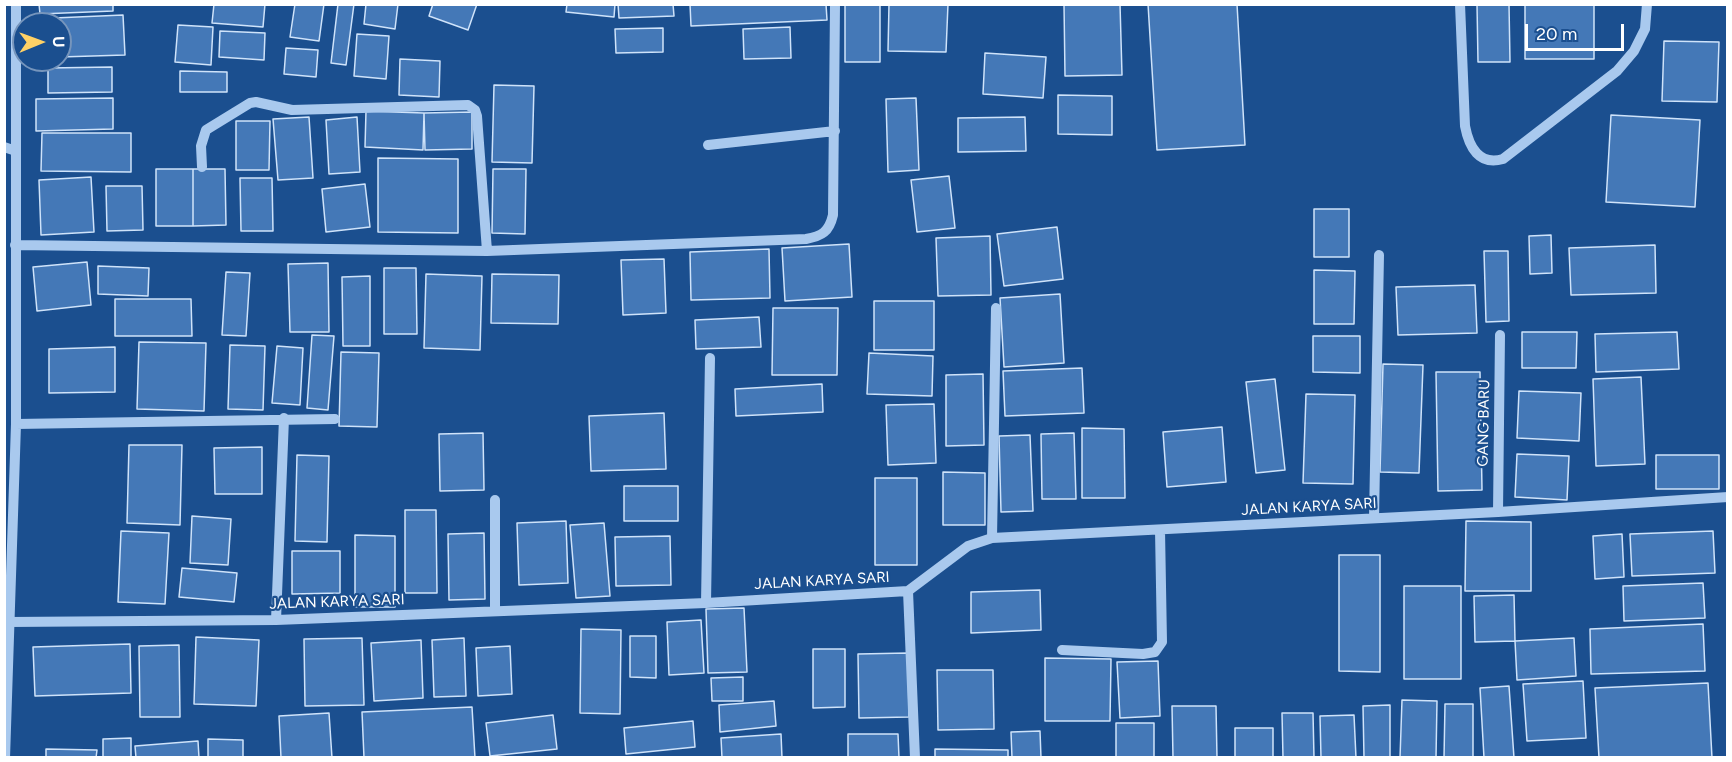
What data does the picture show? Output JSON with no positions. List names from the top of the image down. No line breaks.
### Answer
{"streets":{"street":["GANG BARU","JALAN KARYA SARI"]},"crossings":[["GANG BARU","JALAN KARYA SARI"]],"scale_bar":"20 m","north":"right"}
